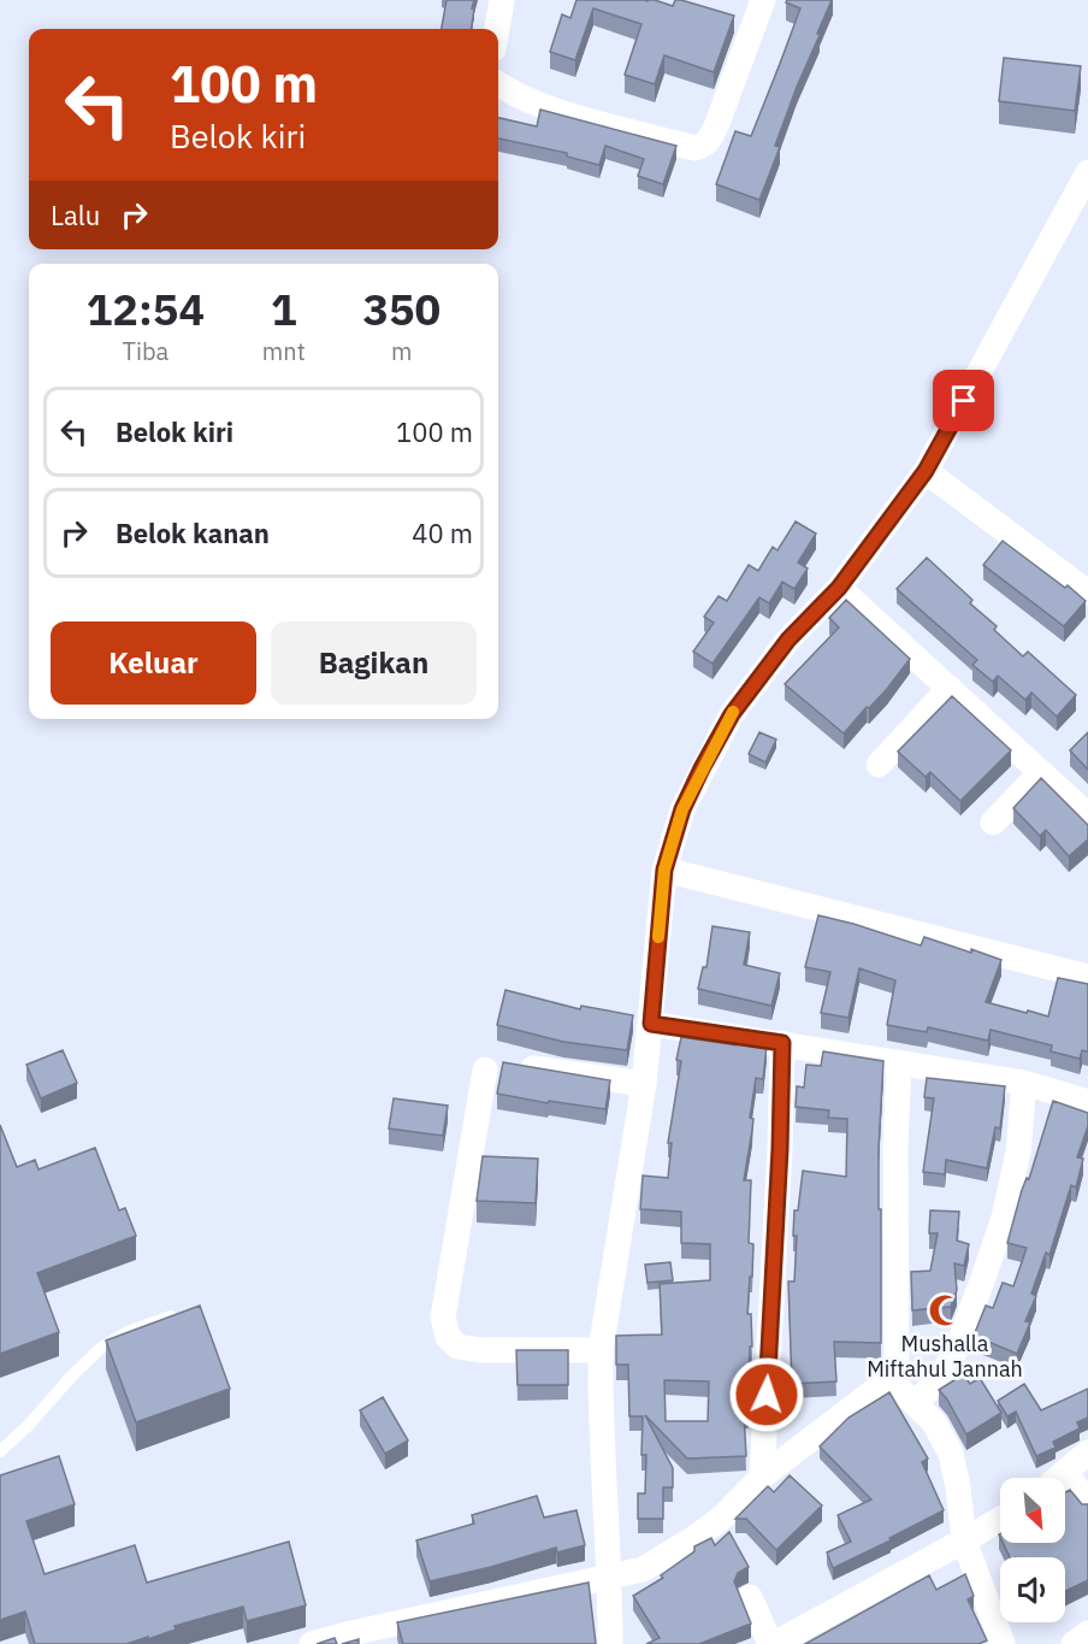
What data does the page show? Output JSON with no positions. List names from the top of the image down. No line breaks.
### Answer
{"places":{"mosque":["Mushalla Miftahul Jannah"]},"north":"bottom right","page":{"turn":["100 m","Belok kiri"],"then":"Lalu","eta":["12:54","Tiba","1","mnt","350","m"],"list":[{"name":"Belok kiri","value":"100 m"},{"name":"Belok kanan","value":"40 m"}],"buttons":["Keluar","Bagikan"]}}
